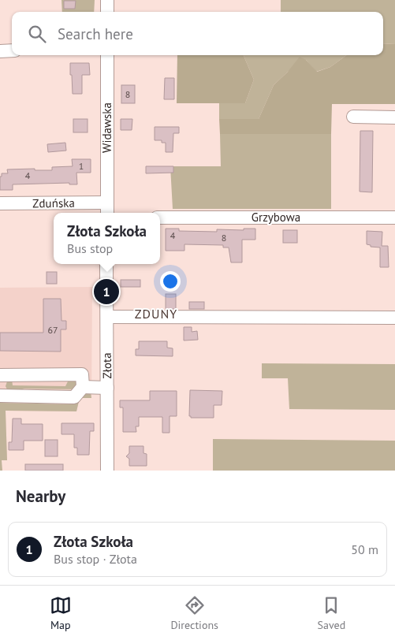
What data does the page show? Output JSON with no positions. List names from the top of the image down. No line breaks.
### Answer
{"streets":{"street":["Widawska","Zduńska","Grzybowa","Złota"]},"crossings":[["Widawska","Zduńska"]],"districts":["ZDUNY"],"house_numbers":["8","1","4","4","8","67"],"page":{"search":"Search here","popup":["Złota Szkoła","Bus stop"],"pins":"1","heading":"Nearby","list":[{"mark":"1","name":"Złota Szkoła","note":"Bus stop · Złota","value":"50 m"}],"nav":["Map","Directions","Saved"]}}
